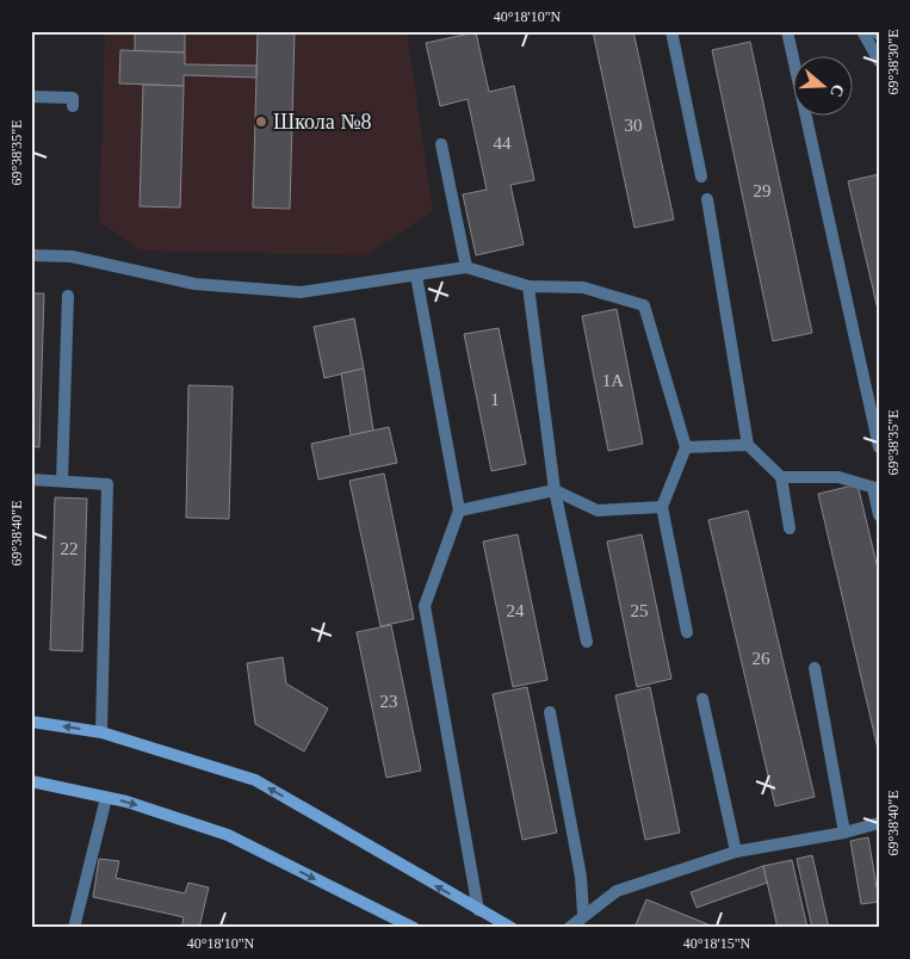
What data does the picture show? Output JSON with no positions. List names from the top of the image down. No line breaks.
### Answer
{"places":["Школа №8"],"house_numbers":["30","44","29","1А","1","22","24","25","26","23"],"north":"right","coordinates":["40°18'10\"N","69°38'30\"E","69°38'35\"E","69°38'40\"E","40°18'15\"N"]}
